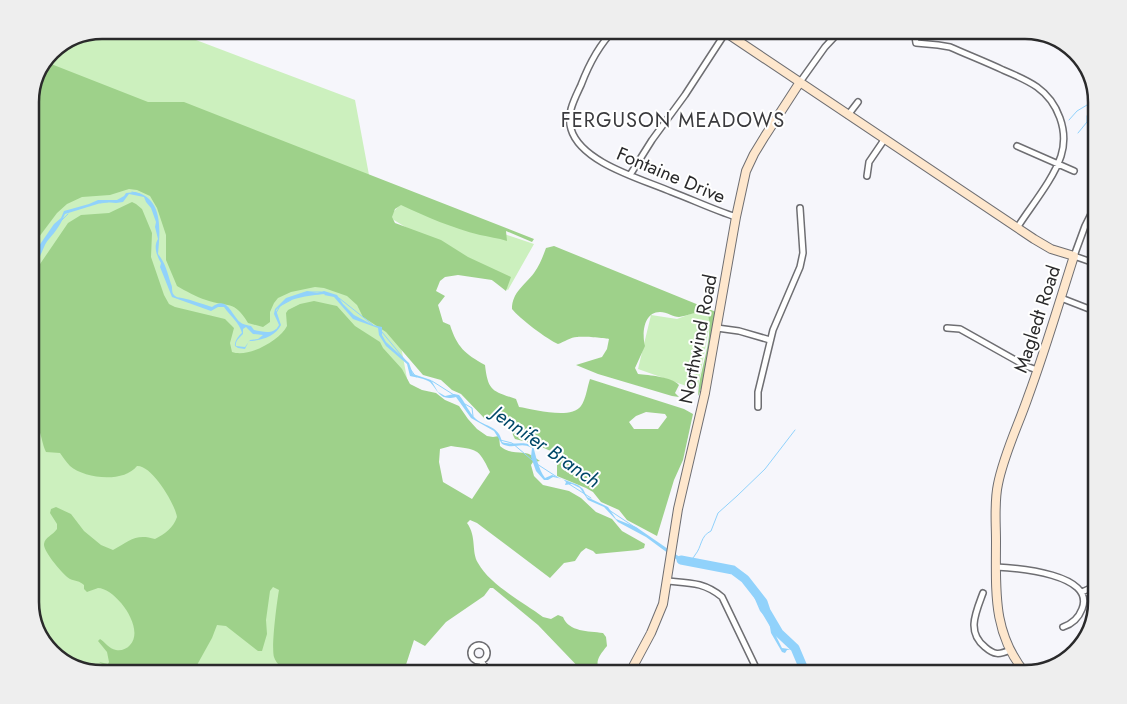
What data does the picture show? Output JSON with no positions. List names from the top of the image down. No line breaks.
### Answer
{"streets":{"street":["Fontaine Drive","Magledt Road","Northwind Road"]},"crossings":[["Fontaine Drive","Northwind Road"],["Magledt Road","Northwind Road"]],"districts":["FERGUSON MEADOWS"],"water":["Jennifer Branch"]}
